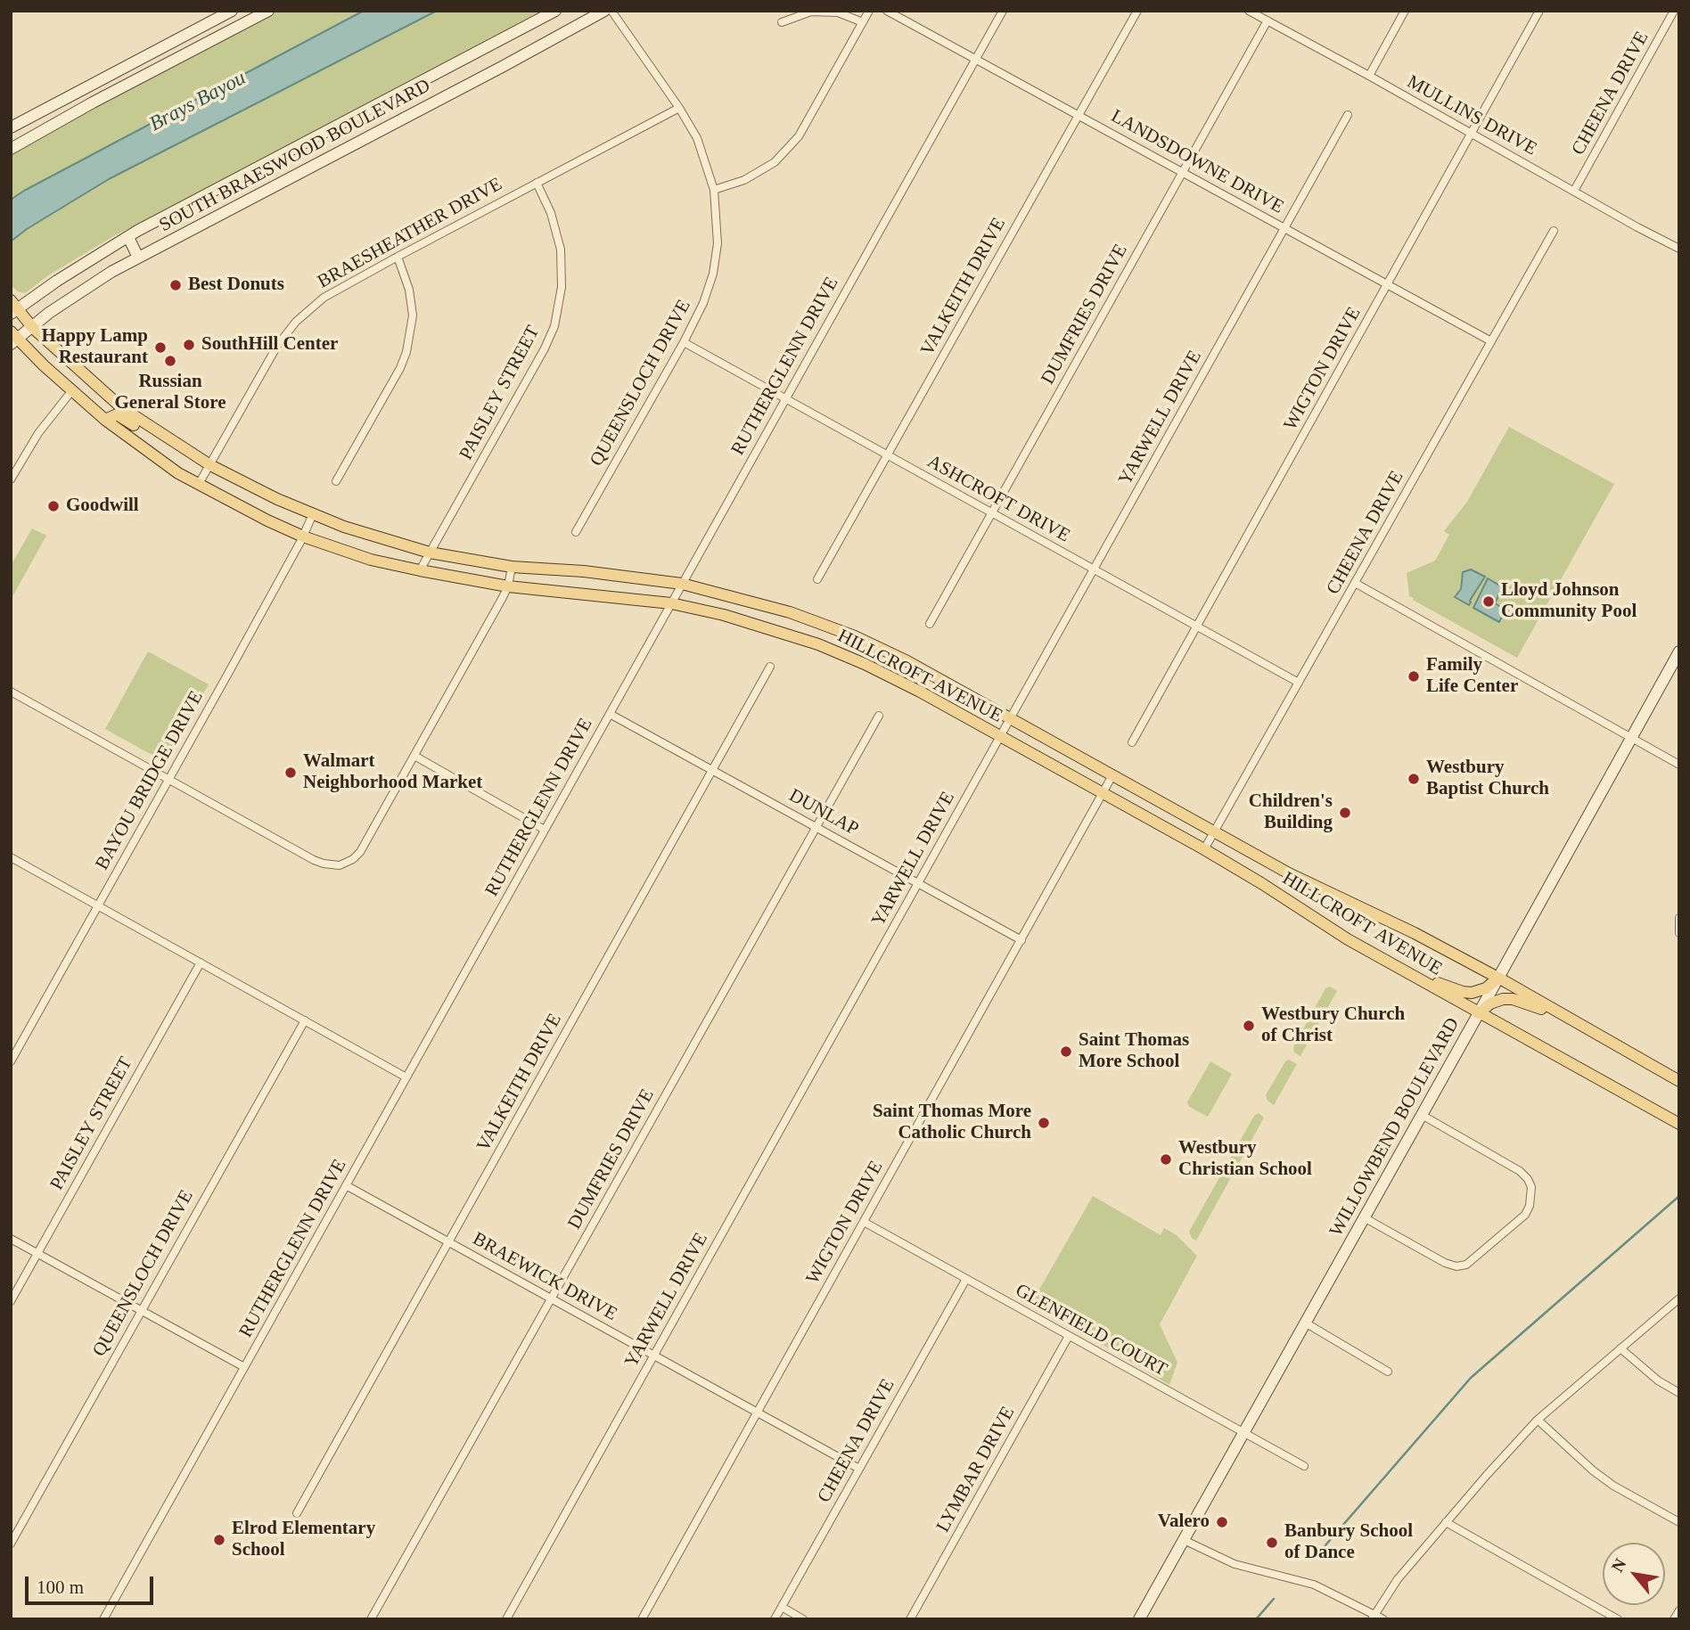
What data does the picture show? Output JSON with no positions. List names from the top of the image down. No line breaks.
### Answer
{"streets":{"main road":["SOUTH BRAESWOOD BOULEVARD","HILLCROFT AVENUE","WILLOWBEND BOULEVARD"],"street":["CHEENA DRIVE","MULLINS DRIVE","LANDSDOWNE DRIVE","BRAESHEATHER DRIVE","VALKEITH DRIVE","DUMFRIES DRIVE","RUTHERGLENN DRIVE","WIGTON DRIVE","QUEENSLOCH DRIVE","PAISLEY STREET","YARWELL DRIVE","ASHCROFT DRIVE","BAYOU BRIDGE DRIVE","DUNLAP","BRAEWICK DRIVE","GLENFIELD COURT","LYMBAR DRIVE"]},"crossings":[["CHEENA DRIVE","MULLINS DRIVE"],["CHEENA DRIVE","LANDSDOWNE DRIVE"],["CHEENA DRIVE","ASHCROFT DRIVE"],["CHEENA DRIVE","HILLCROFT AVENUE"],["CHEENA DRIVE","BRAEWICK DRIVE"],["CHEENA DRIVE","GLENFIELD COURT"],["MULLINS DRIVE","DUMFRIES DRIVE"],["MULLINS DRIVE","WIGTON DRIVE"],["SOUTH BRAESWOOD BOULEVARD","HILLCROFT AVENUE"],["LANDSDOWNE DRIVE","VALKEITH DRIVE"],["LANDSDOWNE DRIVE","DUMFRIES DRIVE"],["LANDSDOWNE DRIVE","RUTHERGLENN DRIVE"],["LANDSDOWNE DRIVE","WIGTON DRIVE"],["LANDSDOWNE DRIVE","YARWELL DRIVE"],["BRAESHEATHER DRIVE","QUEENSLOCH DRIVE"],["BRAESHEATHER DRIVE","PAISLEY STREET"],["BRAESHEATHER DRIVE","HILLCROFT AVENUE"],["VALKEITH DRIVE","ASHCROFT DRIVE"],["VALKEITH DRIVE","DUNLAP"],["VALKEITH DRIVE","BRAEWICK DRIVE"],["DUMFRIES DRIVE","ASHCROFT DRIVE"],["DUMFRIES DRIVE","DUNLAP"],["DUMFRIES DRIVE","BRAEWICK DRIVE"],["RUTHERGLENN DRIVE","ASHCROFT DRIVE"],["RUTHERGLENN DRIVE","HILLCROFT AVENUE"],["RUTHERGLENN DRIVE","DUNLAP"],["RUTHERGLENN DRIVE","BRAEWICK DRIVE"],["WIGTON DRIVE","ASHCROFT DRIVE"],["WIGTON DRIVE","HILLCROFT AVENUE"],["WIGTON DRIVE","DUNLAP"],["WIGTON DRIVE","BRAEWICK DRIVE"],["WIGTON DRIVE","GLENFIELD COURT"],["QUEENSLOCH DRIVE","ASHCROFT DRIVE"],["PAISLEY STREET","HILLCROFT AVENUE"],["YARWELL DRIVE","ASHCROFT DRIVE"],["YARWELL DRIVE","HILLCROFT AVENUE"],["YARWELL DRIVE","DUNLAP"],["YARWELL DRIVE","BRAEWICK DRIVE"],["HILLCROFT AVENUE","BAYOU BRIDGE DRIVE"],["HILLCROFT AVENUE","WILLOWBEND BOULEVARD"],["WILLOWBEND BOULEVARD","GLENFIELD COURT"],["GLENFIELD COURT","LYMBAR DRIVE"]],"water":["Brays Bayou"],"places":["Best Donuts","SouthHill Center","Happy Lamp Restaurant","Russian General Store","Goodwill","Lloyd Johnson Community Pool","Family Life Center","Walmart Neighborhood Market","Westbury Baptist Church","Children's Building","Westbury Church of Christ","Saint Thomas More School","Saint Thomas More Catholic Church","Westbury Christian School","Valero","Elrod Elementary School","Banbury School of Dance"],"scale_bar":"100 m","north":"top left"}
